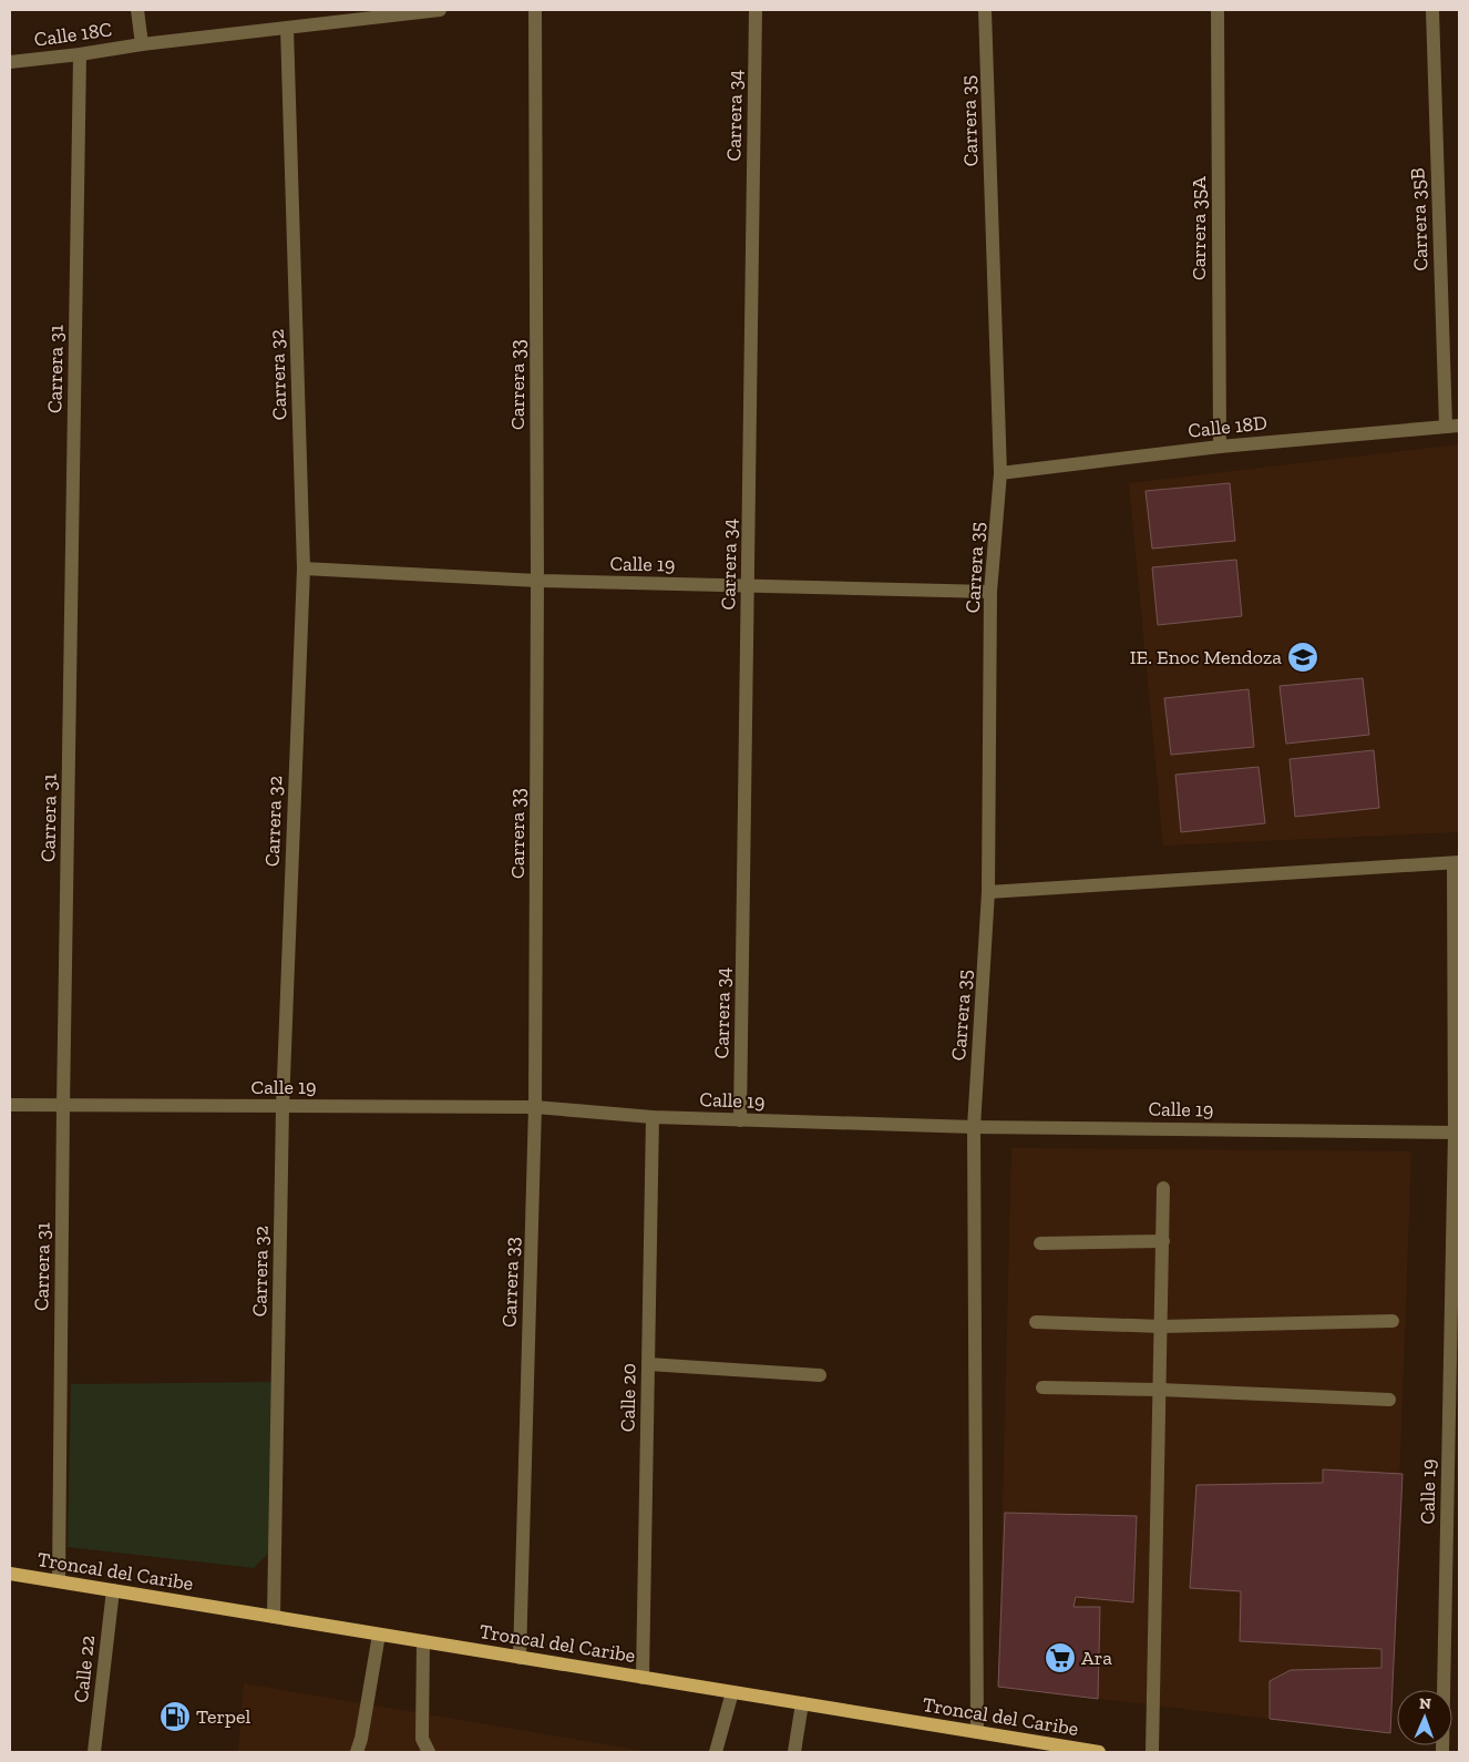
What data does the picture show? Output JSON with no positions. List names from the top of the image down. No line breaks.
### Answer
{"streets":{"main road":["Troncal del Caribe"],"street":["Calle 18C","Carrera 34","Carrera 35","Carrera 35B","Carrera 35A","Carrera 31","Carrera 32","Carrera 33","Calle 18D","Calle 19","Calle 20","Calle 22"]},"crossings":[["Calle 18C","Carrera 31"],["Calle 18C","Carrera 32"],["Carrera 34","Calle 19"],["Carrera 35","Calle 18D"],["Carrera 35","Calle 19"],["Carrera 35","Troncal del Caribe"],["Carrera 35B","Calle 18D"],["Carrera 35A","Calle 18D"],["Carrera 31","Calle 19"],["Carrera 31","Troncal del Caribe"],["Carrera 32","Calle 19"],["Carrera 32","Troncal del Caribe"],["Carrera 33","Calle 19"],["Carrera 33","Troncal del Caribe"],["Calle 19","Calle 20"],["Calle 20","Troncal del Caribe"],["Troncal del Caribe","Calle 22"]],"places":{"school or university":["IE. Enoc Mendoza"],"supermarket":["Ara"],"fuel station":["Terpel"]},"north":"top"}
